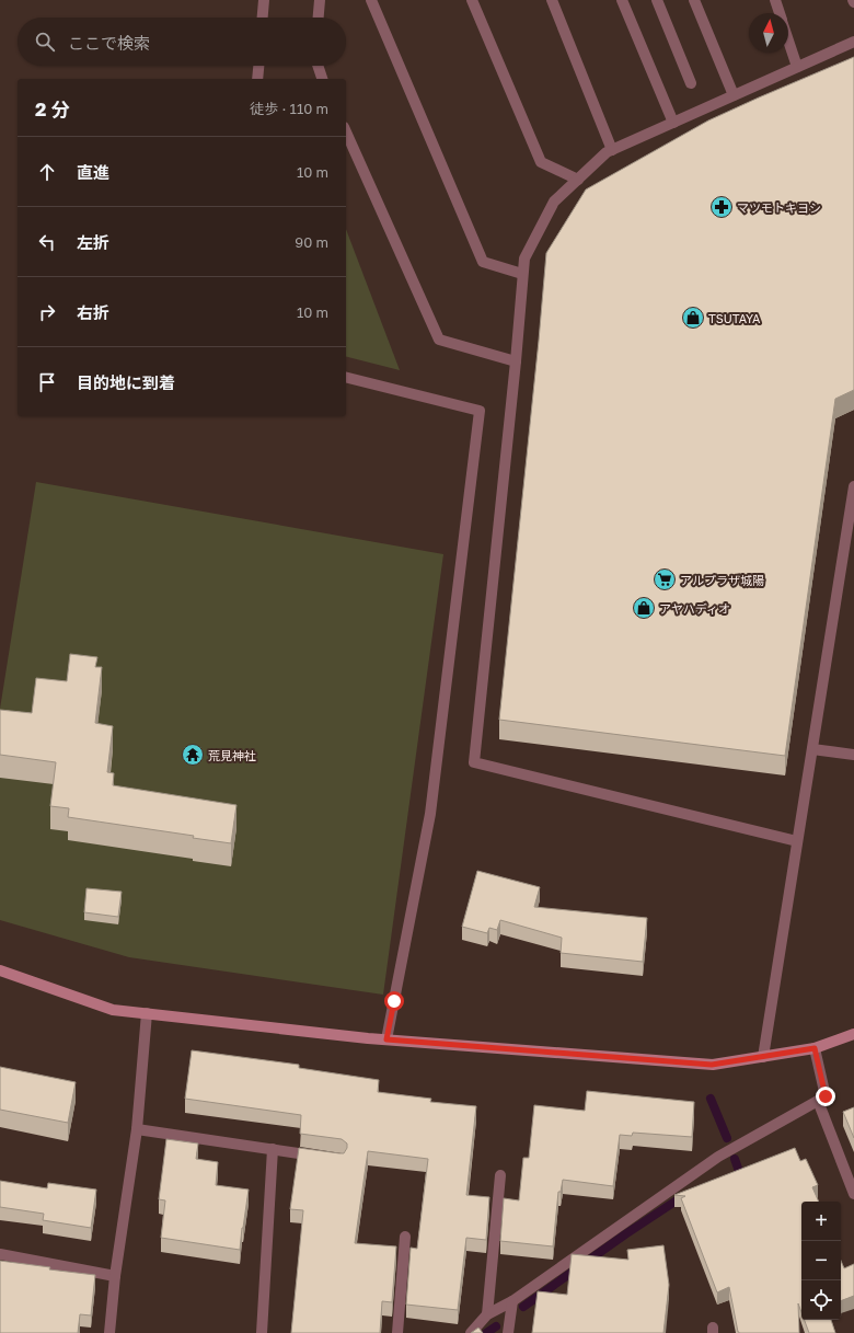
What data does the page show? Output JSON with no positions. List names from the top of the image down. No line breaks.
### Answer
{"places":{"pharmacy":["マツモトキヨシ"],"shop":["TSUTAYA","アヤハディオ"],"supermarket":["アルプラザ城陽"],"temple":["荒見神社"]},"north":"top","page":{"search":"ここで検索","heading":["2 分","徒歩 · 110 m"],"list":[["直進","10 m"],["左折","90 m"],["右折","10 m"],"目的地に到着"],"map_buttons":["+","−"]}}
